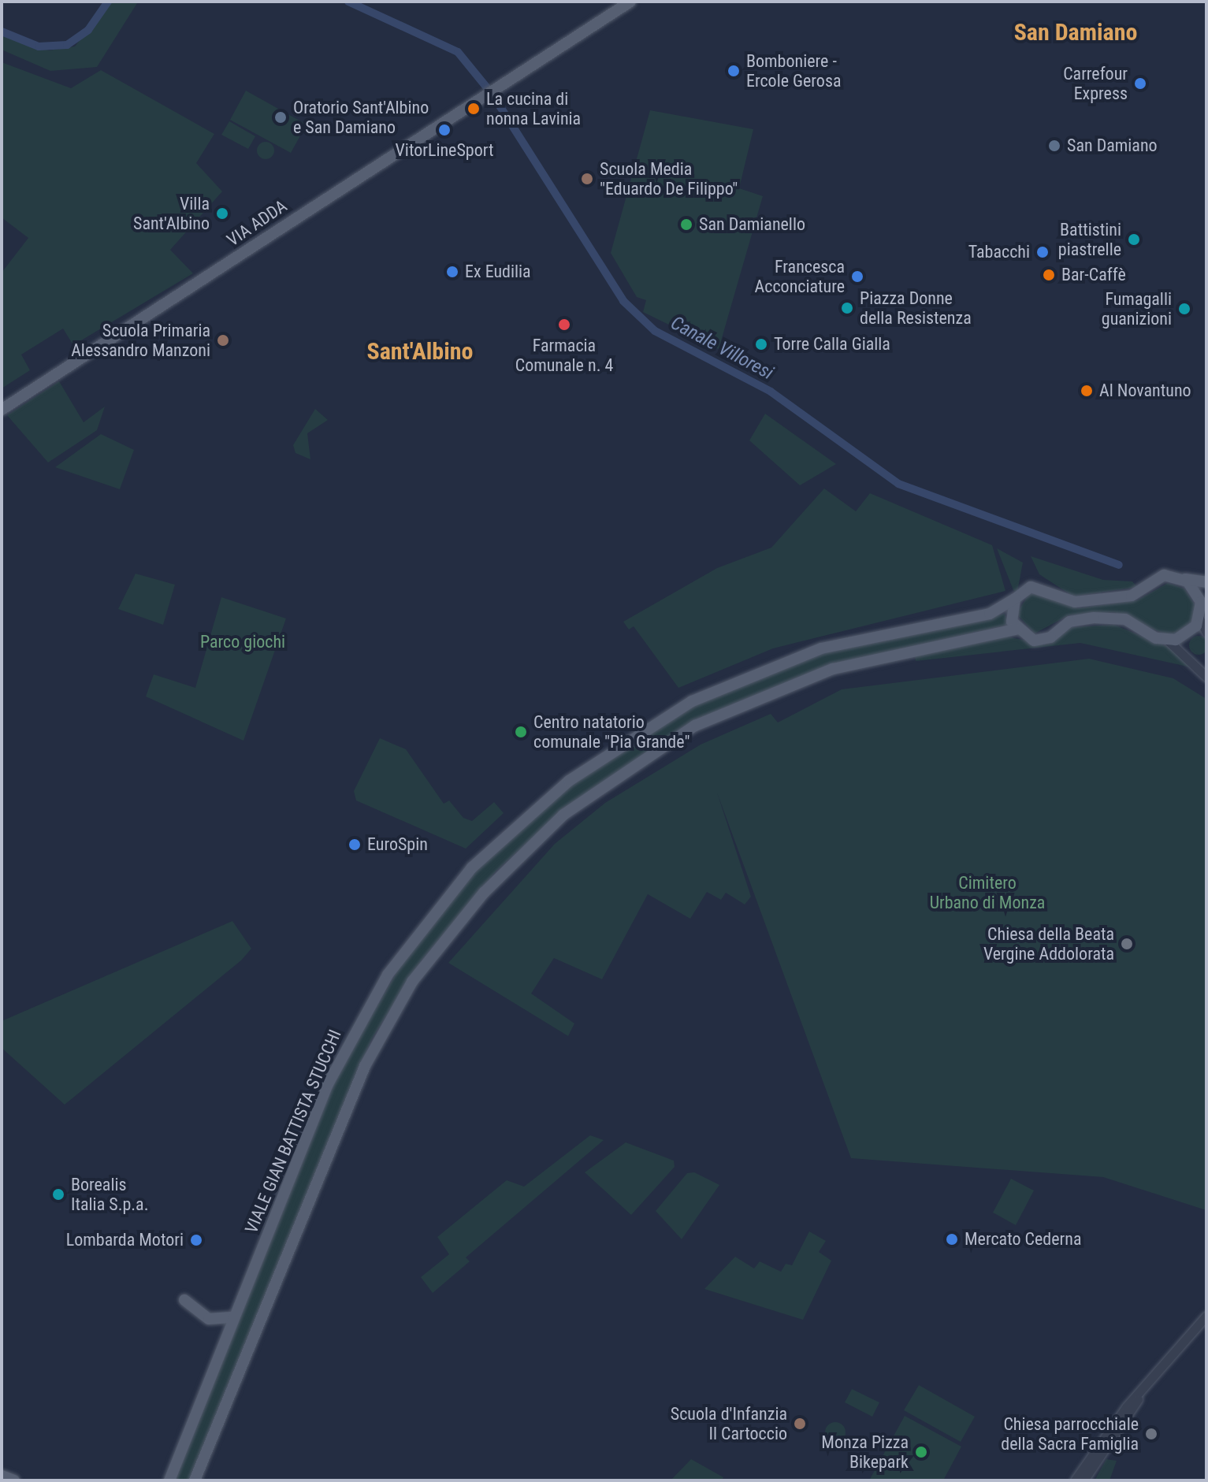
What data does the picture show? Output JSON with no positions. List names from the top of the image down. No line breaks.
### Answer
{"streets":{"main road":["VIA ADDA","VIALE GIAN BATTISTA STUCCHI"]},"districts":["San Damiano","Sant'Albino"],"water":["Canale Villoresi"],"parks":["Parco giochi","Cimitero Urbano di Monza"],"places":["Bomboniere - Ercole Gerosa","Carrefour Express","La cucina di nonna Lavinia","Oratorio Sant'Albino e San Damiano","VitorLineSport","San Damiano","Scuola Media \"Eduardo De Filippo\"","Villa Sant'Albino","San Damianello","Battistini piastrelle","Tabacchi","Ex Eudilia","Bar-Caffè","Francesca Acconciature","Piazza Donne della Resistenza","Fumagalli guanizioni","Farmacia Comunale n. 4","Scuola Primaria Alessandro Manzoni","Torre Calla Gialla","Al Novantuno","Centro natatorio comunale \"Pia Grande\"","EuroSpin","Chiesa della Beata Vergine Addolorata","Borealis Italia S.p.a.","Mercato Cederna","Lombarda Motori","Scuola d'Infanzia Il Cartoccio","Chiesa parrocchiale della Sacra Famiglia","Monza Pizza Bikepark"]}
